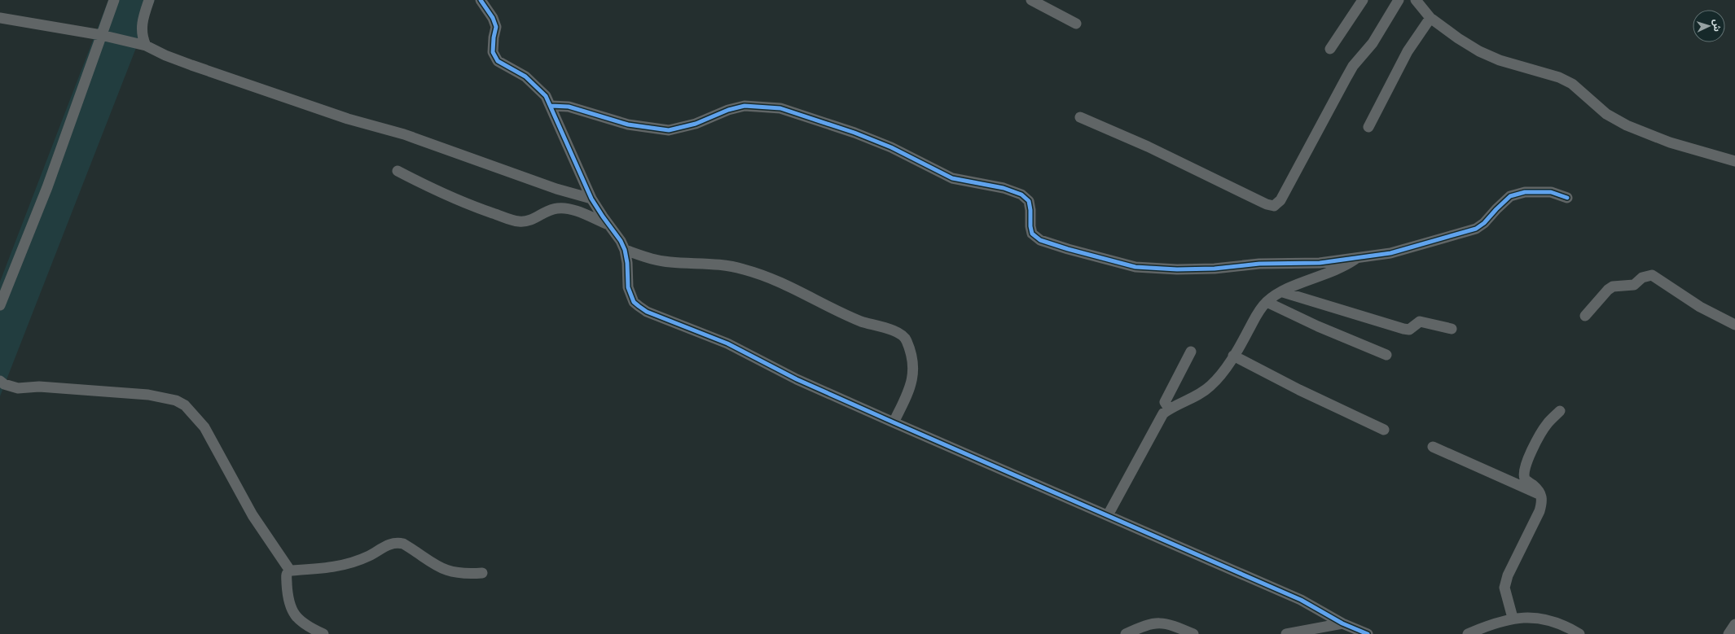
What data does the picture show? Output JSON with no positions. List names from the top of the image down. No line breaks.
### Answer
{"north":"right"}
